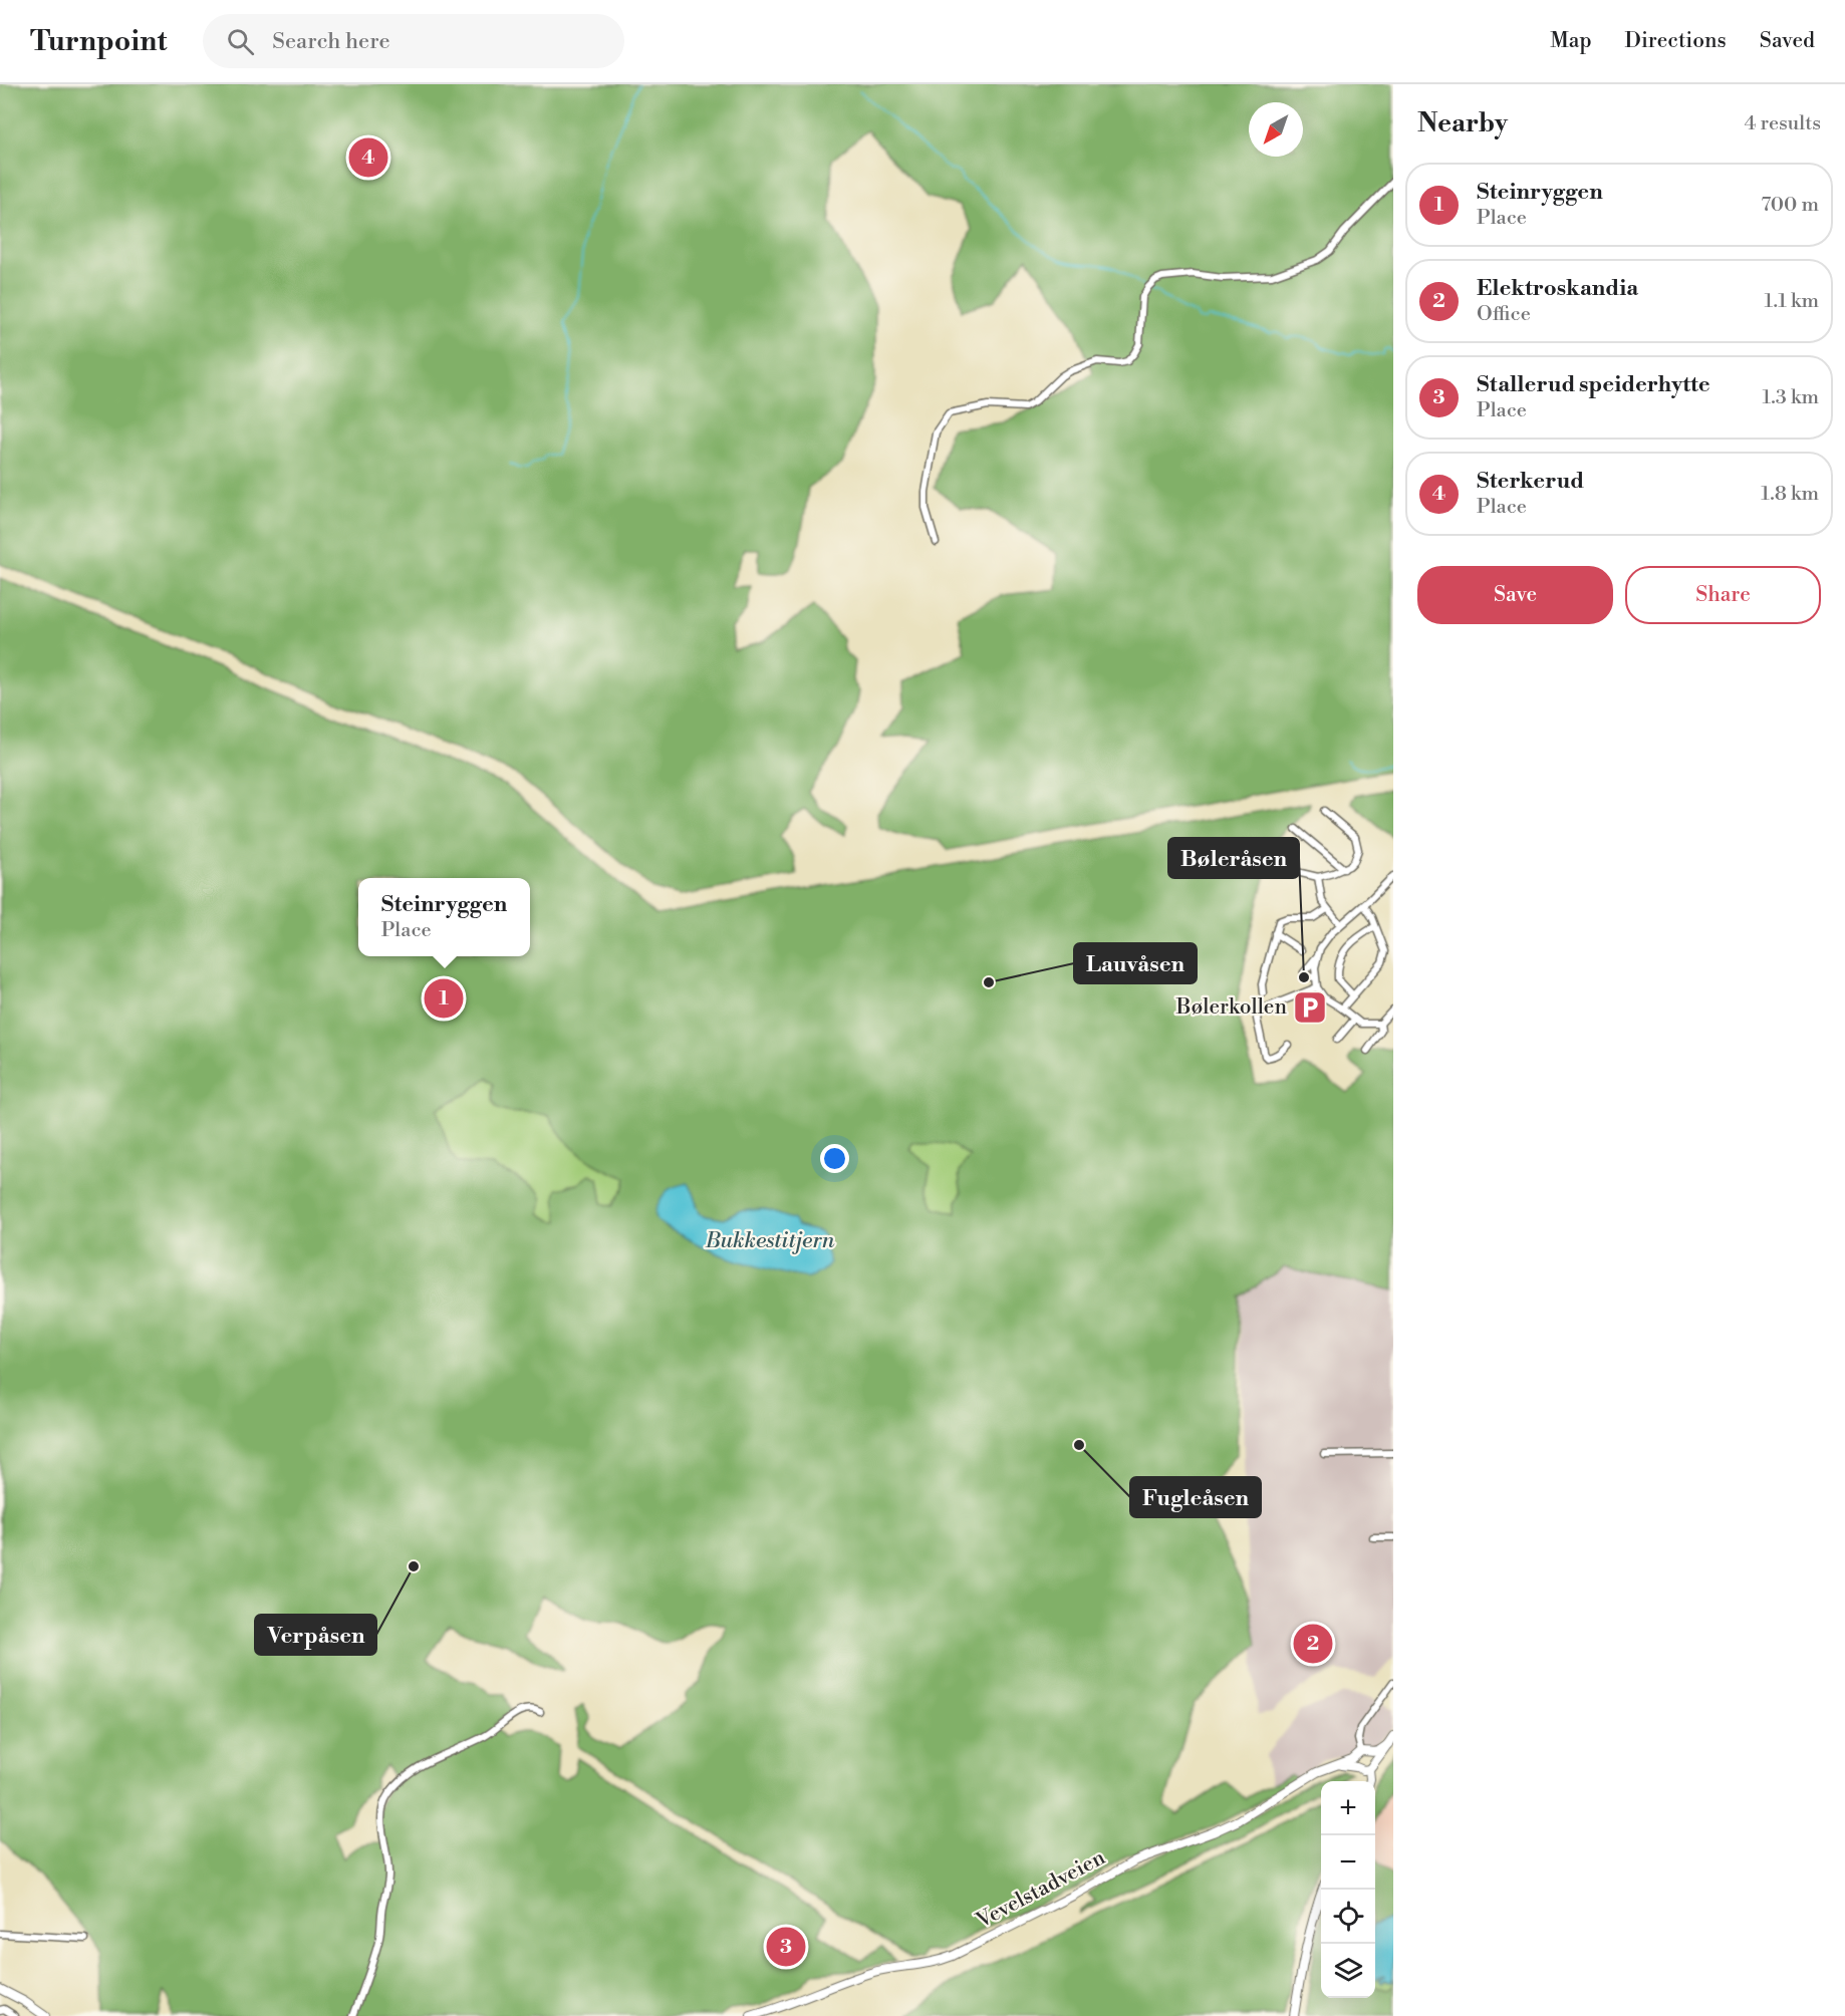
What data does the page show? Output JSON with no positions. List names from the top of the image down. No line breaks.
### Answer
{"streets":{"main road":["Vevelstadveien"]},"water":["Bukkestitjern"],"places":{"other":["Bøleråsen","Lauvåsen","Fugleåsen","Verpåsen"],"parking":["Bølerkollen"]},"north":"bottom left","page":{"header":"Turnpoint","search":"Search here","nav":["Map","Directions","Saved"],"heading":["Nearby","4 results"],"pins":["4","1","2","3"],"list":[{"mark":"1","name":"Steinryggen","note":"Place","value":"700 m"},{"mark":"2","name":"Elektroskandia","note":"Office","value":"1.1 km"},{"mark":"3","name":"Stallerud speiderhytte","note":"Place","value":"1.3 km"},{"mark":"4","name":"Sterkerud","note":"Place","value":"1.8 km"}],"buttons":["Save","Share"],"popup":["Steinryggen","Place"],"map_buttons":["+","−"]}}
